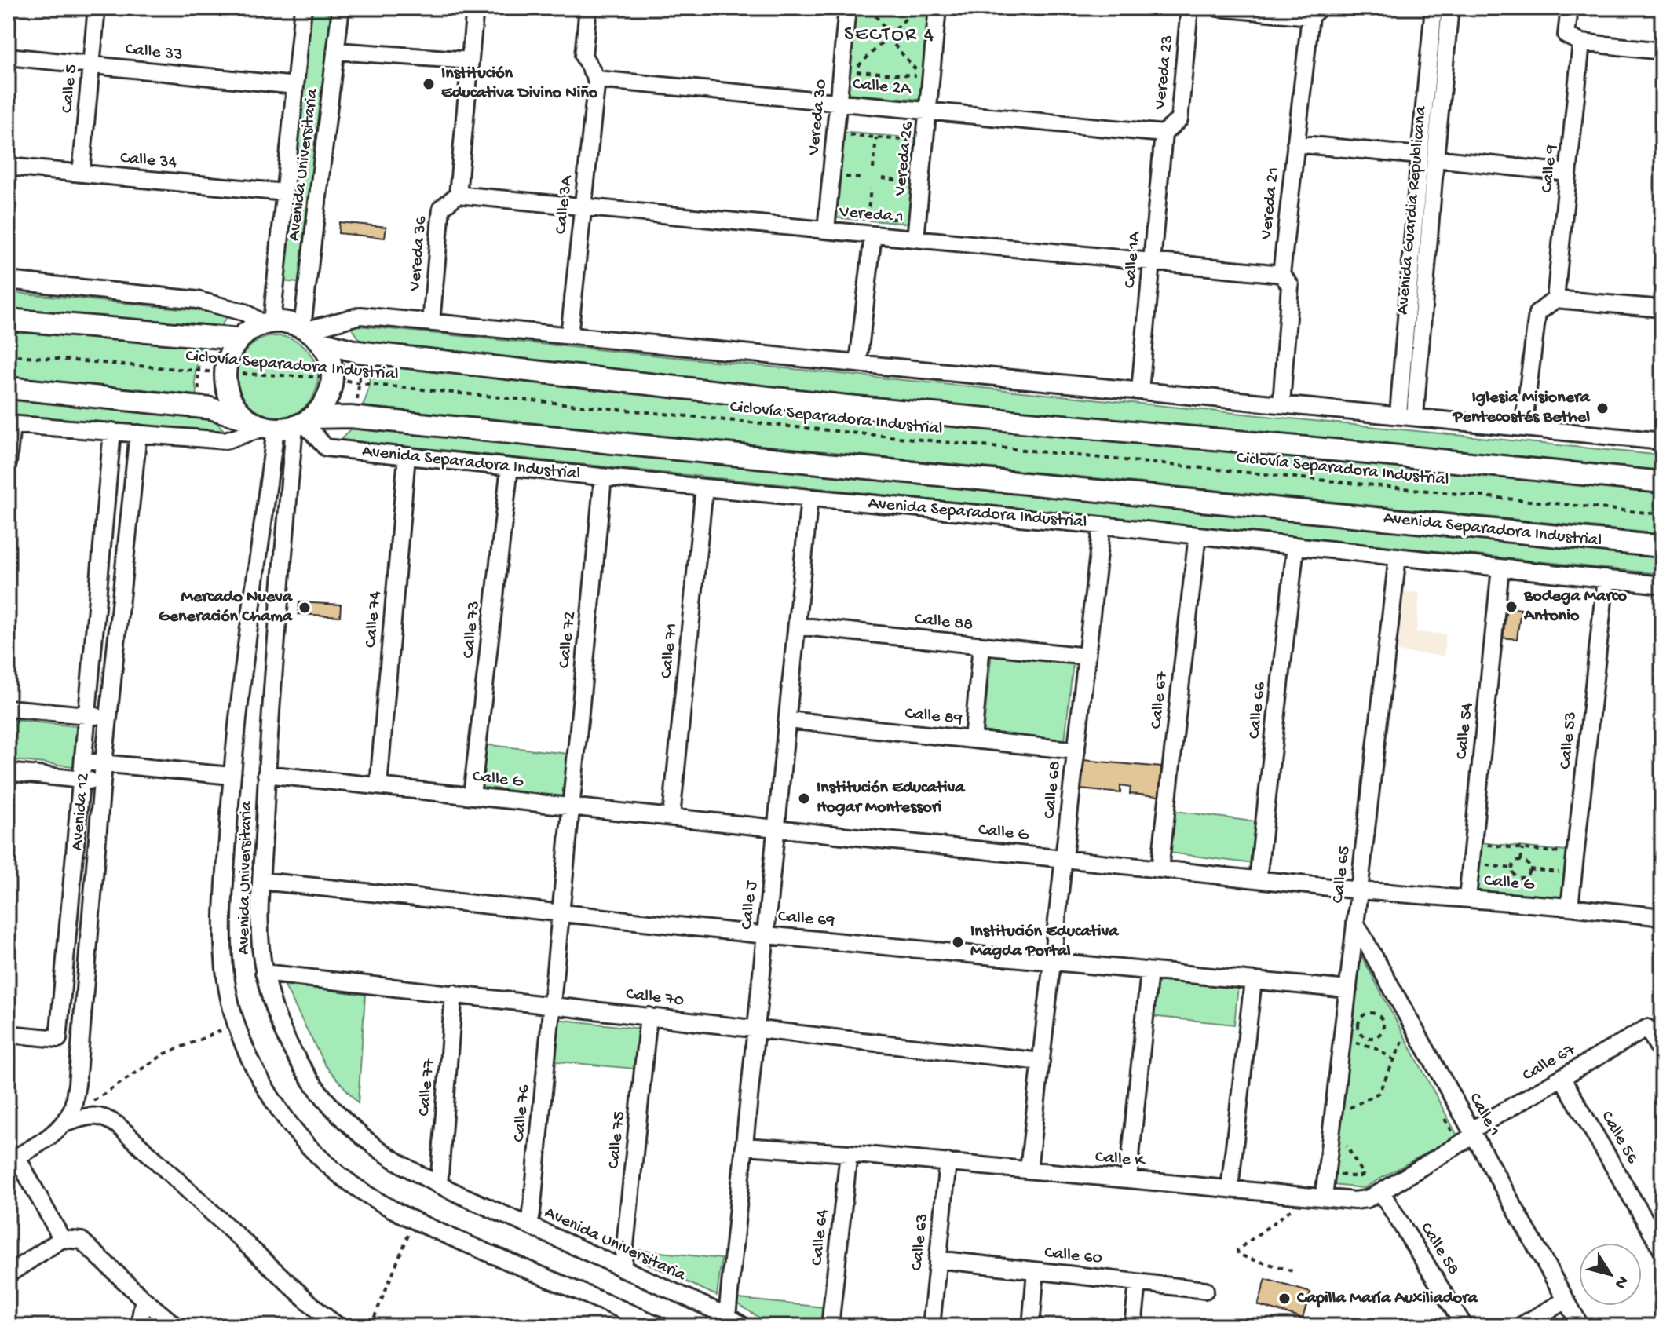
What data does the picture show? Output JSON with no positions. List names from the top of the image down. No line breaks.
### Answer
{"streets":{"main road":["Avenida Separadora Industrial"],"street":["Calle 33","Vereda 23","Calle 2A","Calle 5","Vereda 30","Vereda 26","Calle 34","Avenida Universitaria","Calle 9","Vereda 21","Calle 3A","Avenida Guardia Republicana","Vereda 1","Vereda 36","Calle 1A","Calle 74","Calle 88","Calle 73","Calle 72","Calle 71","Calle 67","Calle 66","Calle 89","Calle 54","Calle 53","Calle G","Calle 68","Avenida 12","Calle 65","Calle J","Calle 69","Calle 70","Calle 77","Calle 76","Calle 1","Calle 56","Calle 75","Calle K","Calle 64","Calle 63","Calle 58","Calle 60"],"path":["Ciclovía Separadora Industrial"]},"crossings":[["Calle 33","Calle 5"],["Calle 33","Avenida Universitaria"],["Vereda 23","Calle 2A"],["Vereda 23","Calle 1A"],["Calle 2A","Vereda 30"],["Calle 2A","Vereda 26"],["Calle 2A","Calle 3A"],["Calle 2A","Calle 1A"],["Calle 5","Calle 34"],["Vereda 30","Vereda 1"],["Vereda 26","Vereda 1"],["Calle 34","Avenida Universitaria"],["Avenida Universitaria","Avenida Separadora Industrial"],["Avenida Universitaria","Calle G"],["Avenida Universitaria","Calle J"],["Avenida Universitaria","Calle 69"],["Avenida Universitaria","Calle 70"],["Avenida Universitaria","Calle 77"],["Avenida Universitaria","Calle 76"],["Avenida Universitaria","Calle 75"],["Vereda 21","Vereda 1"],["Calle 3A","Vereda 1"],["Vereda 1","Vereda 36"],["Vereda 1","Calle 1A"],["Avenida Separadora Industrial","Calle 74"],["Avenida Separadora Industrial","Calle 73"],["Avenida Separadora Industrial","Calle 72"],["Avenida Separadora Industrial","Calle 71"],["Avenida Separadora Industrial","Calle 67"],["Avenida Separadora Industrial","Calle 66"],["Avenida Separadora Industrial","Calle 54"],["Avenida Separadora Industrial","Calle 53"],["Avenida Separadora Industrial","Calle 68"],["Avenida Separadora Industrial","Avenida 12"],["Avenida Separadora Industrial","Calle 65"],["Avenida Separadora Industrial","Calle J"],["Calle 74","Calle G"],["Calle 88","Calle 68"],["Calle 88","Calle J"],["Calle 73","Calle G"],["Calle 72","Calle G"],["Calle 72","Calle 69"],["Calle 72","Calle 76"],["Calle 71","Calle G"],["Calle 67","Calle G"],["Calle 67","Calle 1"],["Calle 67","Calle 56"],["Calle 67","Calle K"],["Calle 66","Calle G"],["Calle 89","Calle 68"],["Calle 89","Calle J"],["Calle 54","Calle G"],["Calle 53","Calle G"],["Calle G","Calle 68"],["Calle G","Calle 65"],["Calle G","Calle J"],["Calle 68","Calle 69"],["Calle 68","Calle 70"],["Calle 68","Calle K"],["Calle 65","Calle 69"],["Calle 65","Calle 1"],["Calle 65","Calle K"],["Calle J","Calle 69"],["Calle J","Calle 70"],["Calle J","Calle K"],["Calle 69","Calle 76"],["Calle 70","Calle 77"],["Calle 70","Calle 76"],["Calle 70","Calle 75"],["Calle 1","Calle K"],["Calle K","Calle 64"],["Calle K","Calle 63"],["Calle K","Calle 58"],["Calle 63","Calle 60"]],"districts":["SECTOR 4"],"places":["Institución Educativa Divino Niño","Iglesia Misionera Pentecostés Bethel","Bodega Marco Antonio","Mercado Nueva Generación Chama","Institución Educativa Hogar Montessori","Institución Educativa Magda Portal","Capilla María Auxiliadora"],"north":"bottom right"}
